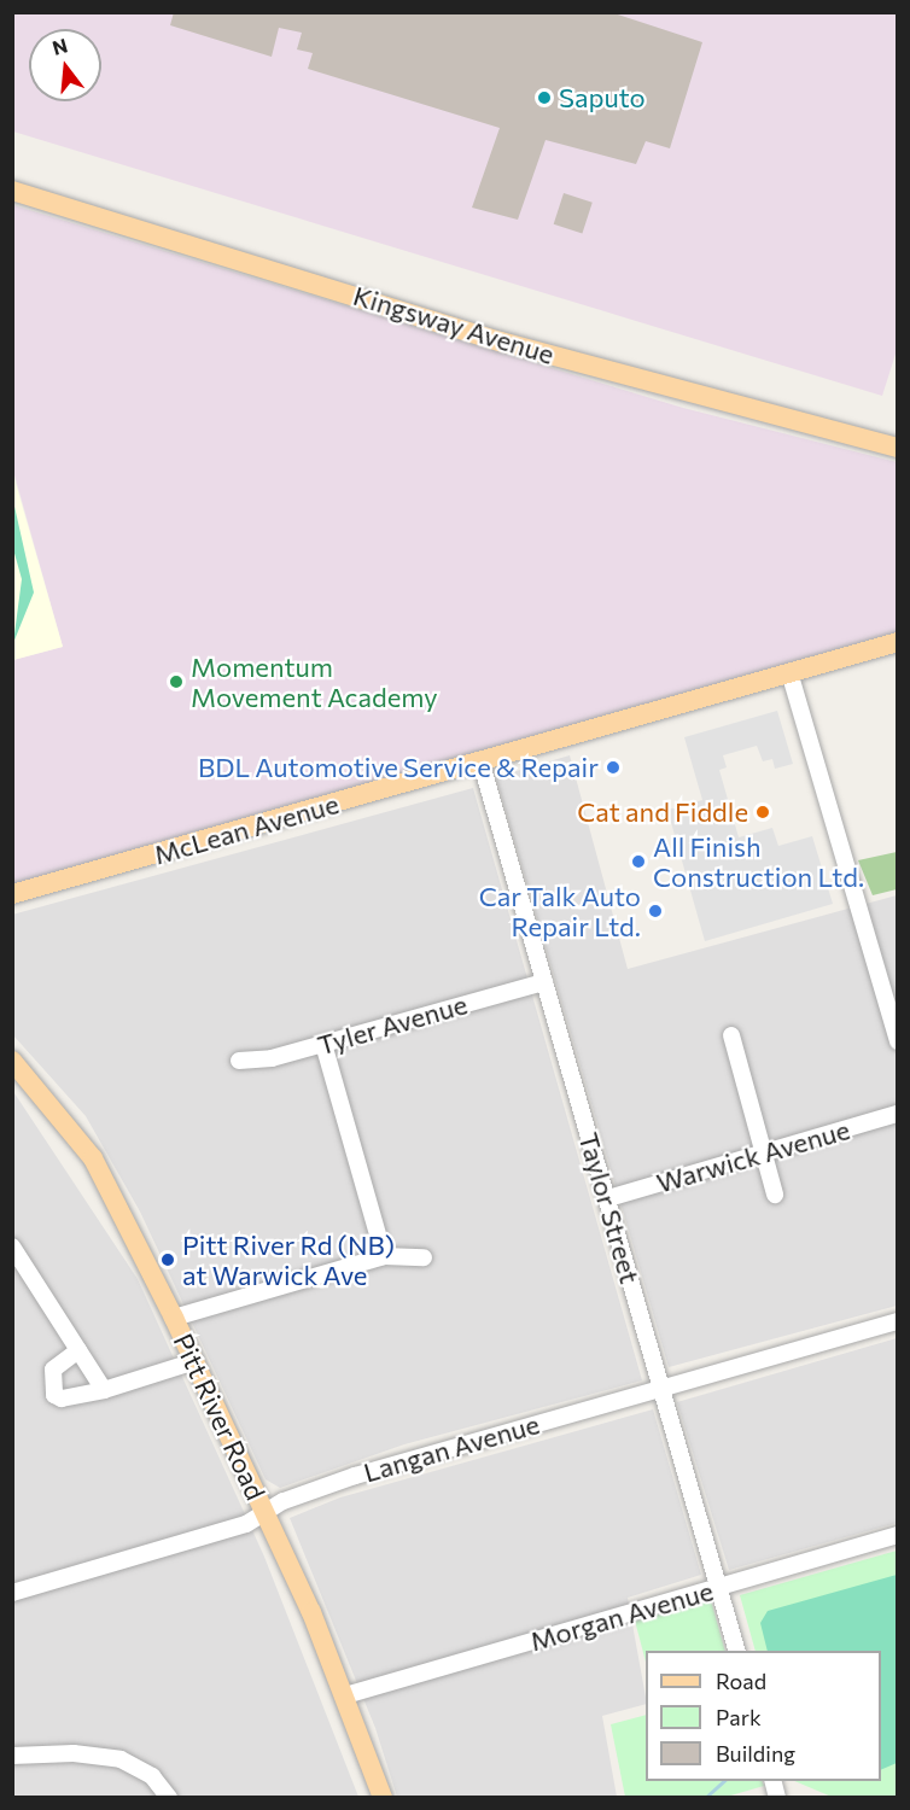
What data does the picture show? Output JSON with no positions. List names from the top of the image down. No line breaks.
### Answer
{"streets":{"main road":["Kingsway Avenue","McLean Avenue","Pitt River Road"],"street":["Tyler Avenue","Warwick Avenue","Taylor Street","Langan Avenue","Morgan Avenue"]},"crossings":[["McLean Avenue","Taylor Street"],["Tyler Avenue","Taylor Street"],["Warwick Avenue","Taylor Street"],["Taylor Street","Langan Avenue"],["Taylor Street","Morgan Avenue"],["Pitt River Road","Langan Avenue"],["Pitt River Road","Morgan Avenue"]],"places":["Saputo","Momentum Movement Academy","BDL Automotive Service & Repair","Cat and Fiddle","All Finish Construction Ltd.","Car Talk Auto Repair Ltd.","Pitt River Rd (NB) at Warwick Ave"],"legend":["Road","Park","Building"],"north":"top"}
